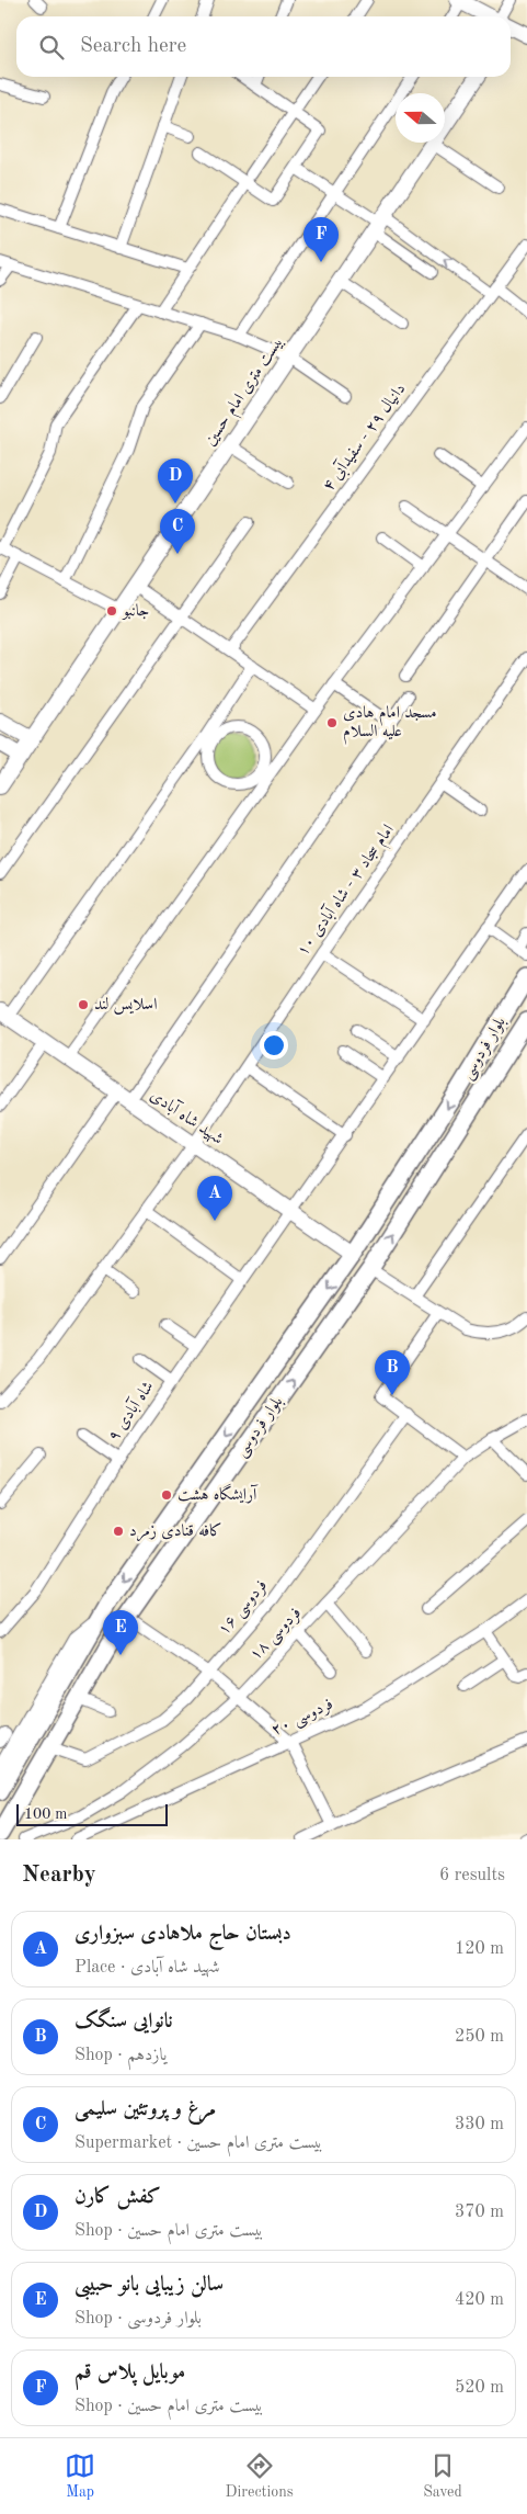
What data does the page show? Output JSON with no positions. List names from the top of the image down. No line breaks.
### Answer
{"streets":{"main road":["بیست متری امام حسین","بلوار فردوسی","شهید شاه آبادی"],"street":["دانیال ۲۹ - سفیدآبی ۴","امام سجاد ۳ - شاه آبادی ۱۰","شاه آبادی ۹","فردوسی ۱۶","فردوسی ۱۸","فردوسی ۲۰"]},"crossings":[["امام سجاد ۳ - شاه آبادی ۱۰","شهید شاه آبادی"],["بلوار فردوسی","شهید شاه آبادی"],["بلوار فردوسی","فردوسی ۱۶"],["شهید شاه آبادی","شاه آبادی ۹"]],"places":["جانبو","مسجد امام هادی علیه السلام","اسلایس لند","آرایشگاه هشت","کافه قنادی زمرد"],"scale_bar":"100 m","north":"left","page":{"search":"Search here","pins":["F","D","C","A","B","E"],"scale":"100 m","heading":["Nearby","6 results"],"list":[{"mark":"A","name":"دبستان حاج ملاهادی سبزواری","note":"Place · شهید شاه آبادی","value":"120 m"},{"mark":"B","name":"نانوایی سنگک","note":"Shop · یازدهم","value":"250 m"},{"mark":"C","name":"مرغ و پروتئین سلیمی","note":"Supermarket · بیست متری امام حسین","value":"330 m"},{"mark":"D","name":"کفش کارن","note":"Shop · بیست متری امام حسین","value":"370 m"},{"mark":"E","name":"سالن زیبایی بانو حبیبی","note":"Shop · بلوار فردوسی","value":"420 m"},{"mark":"F","name":"موبایل پلاس قم","note":"Shop · بیست متری امام حسین","value":"520 m"}],"nav":["Map","Directions","Saved"]}}
